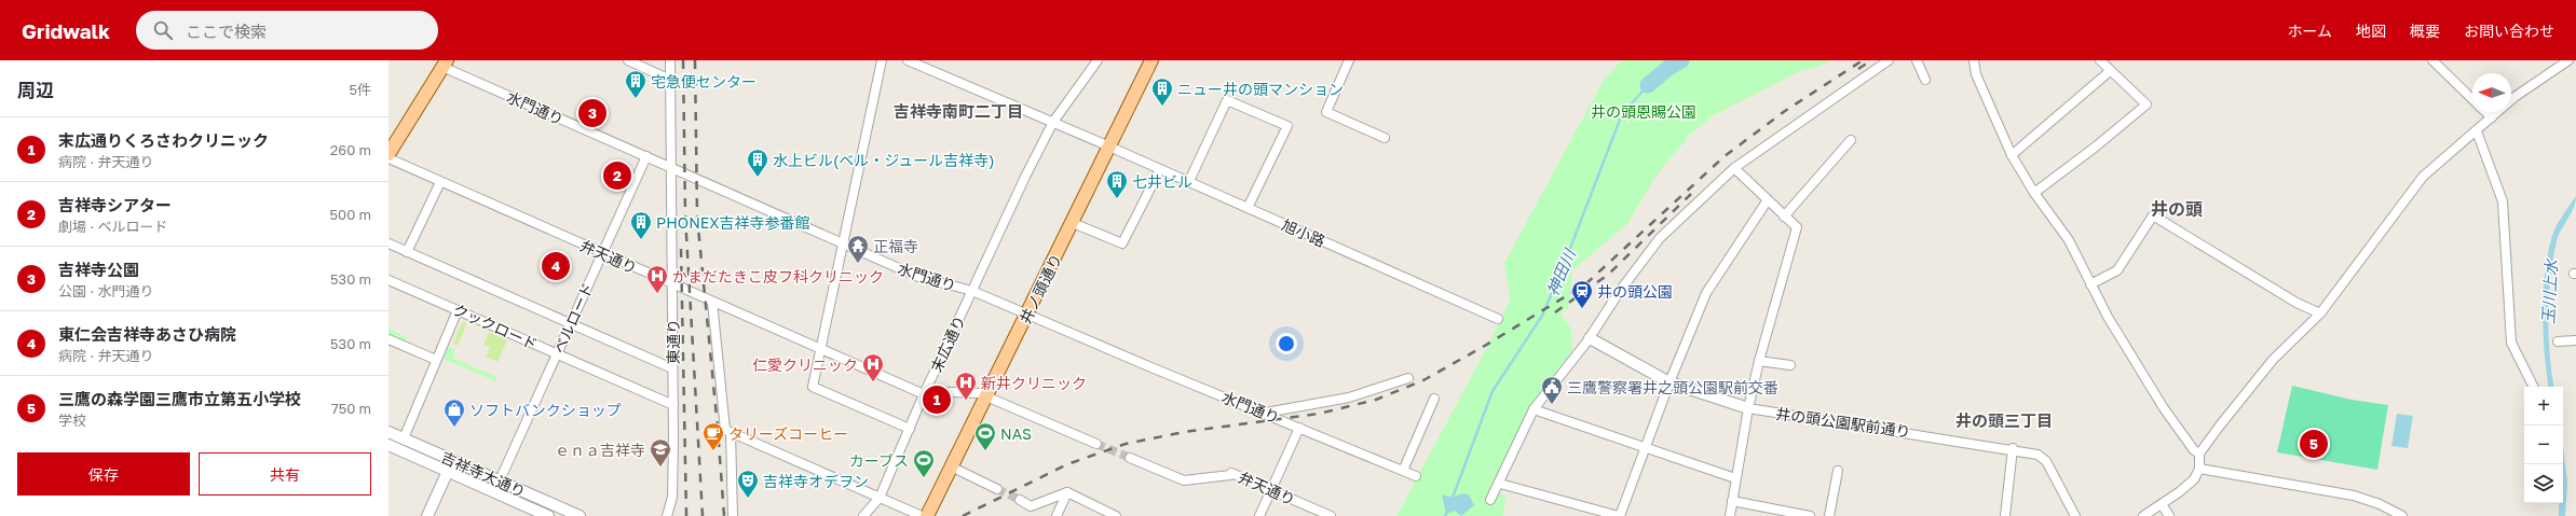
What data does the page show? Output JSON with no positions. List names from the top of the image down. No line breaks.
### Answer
{"streets":{"main road":["井ノ頭通り"],"street":["水門通り","旭小路","弁天通り","ベルロード","クックロード","東通り","末広通り","井の頭公園駅前通り","吉祥寺大通り"]},"crossings":[["水門通り","井ノ頭通り"],["水門通り","ベルロード"],["水門通り","東通り"],["水門通り","末広通り"],["旭小路","井ノ頭通り"],["旭小路","末広通り"],["弁天通り","井ノ頭通り"],["弁天通り","ベルロード"],["弁天通り","東通り"],["弁天通り","末広通り"],["ベルロード","クックロード"],["ベルロード","吉祥寺大通り"],["クックロード","東通り"]],"districts":["吉祥寺南町二丁目","井の頭","井の頭三丁目"],"water":["神田川","玉川上水"],"parks":["井の頭恩賜公園"],"places":{"building":["宅急便センター","ニュー井の頭マンション","水上ビル(ベル・ジュール吉祥寺)","七井ビル","PHONEX吉祥寺参番館"],"temple":["正福寺"],"hospital":["かまだたきこ皮フ科クリニック","仁愛クリニック","新井クリニック"],"station":["井の頭公園"],"public building":["三鷹警察署井之頭公園駅前交番"],"shop":["ソフトバンクショップ"],"cafe":["タリーズコーヒー"],"sports":["NAS","カーブス"],"school or university":["ｅｎａ吉祥寺"],"theatre":["吉祥寺オデヲン"]},"north":"left","page":{"header":"Gridwalk","search":"ここで検索","nav":["ホーム","地図","概要","お問い合わせ"],"heading":["周辺","5件"],"pins":["3","2","4","1","5"],"list":[{"mark":"1","name":"末広通りくろさわクリニック","note":"病院 · 弁天通り","value":"260 m"},{"mark":"2","name":"吉祥寺シアター","note":"劇場 · ベルロード","value":"500 m"},{"mark":"3","name":"吉祥寺公園","note":"公園 · 水門通り","value":"530 m"},{"mark":"4","name":"東仁会吉祥寺あさひ病院","note":"病院 · 弁天通り","value":"530 m"},{"mark":"5","name":"三鷹の森学園三鷹市立第五小学校","note":"学校","value":"750 m"}],"map_buttons":["+","−"],"buttons":["保存","共有"]}}
